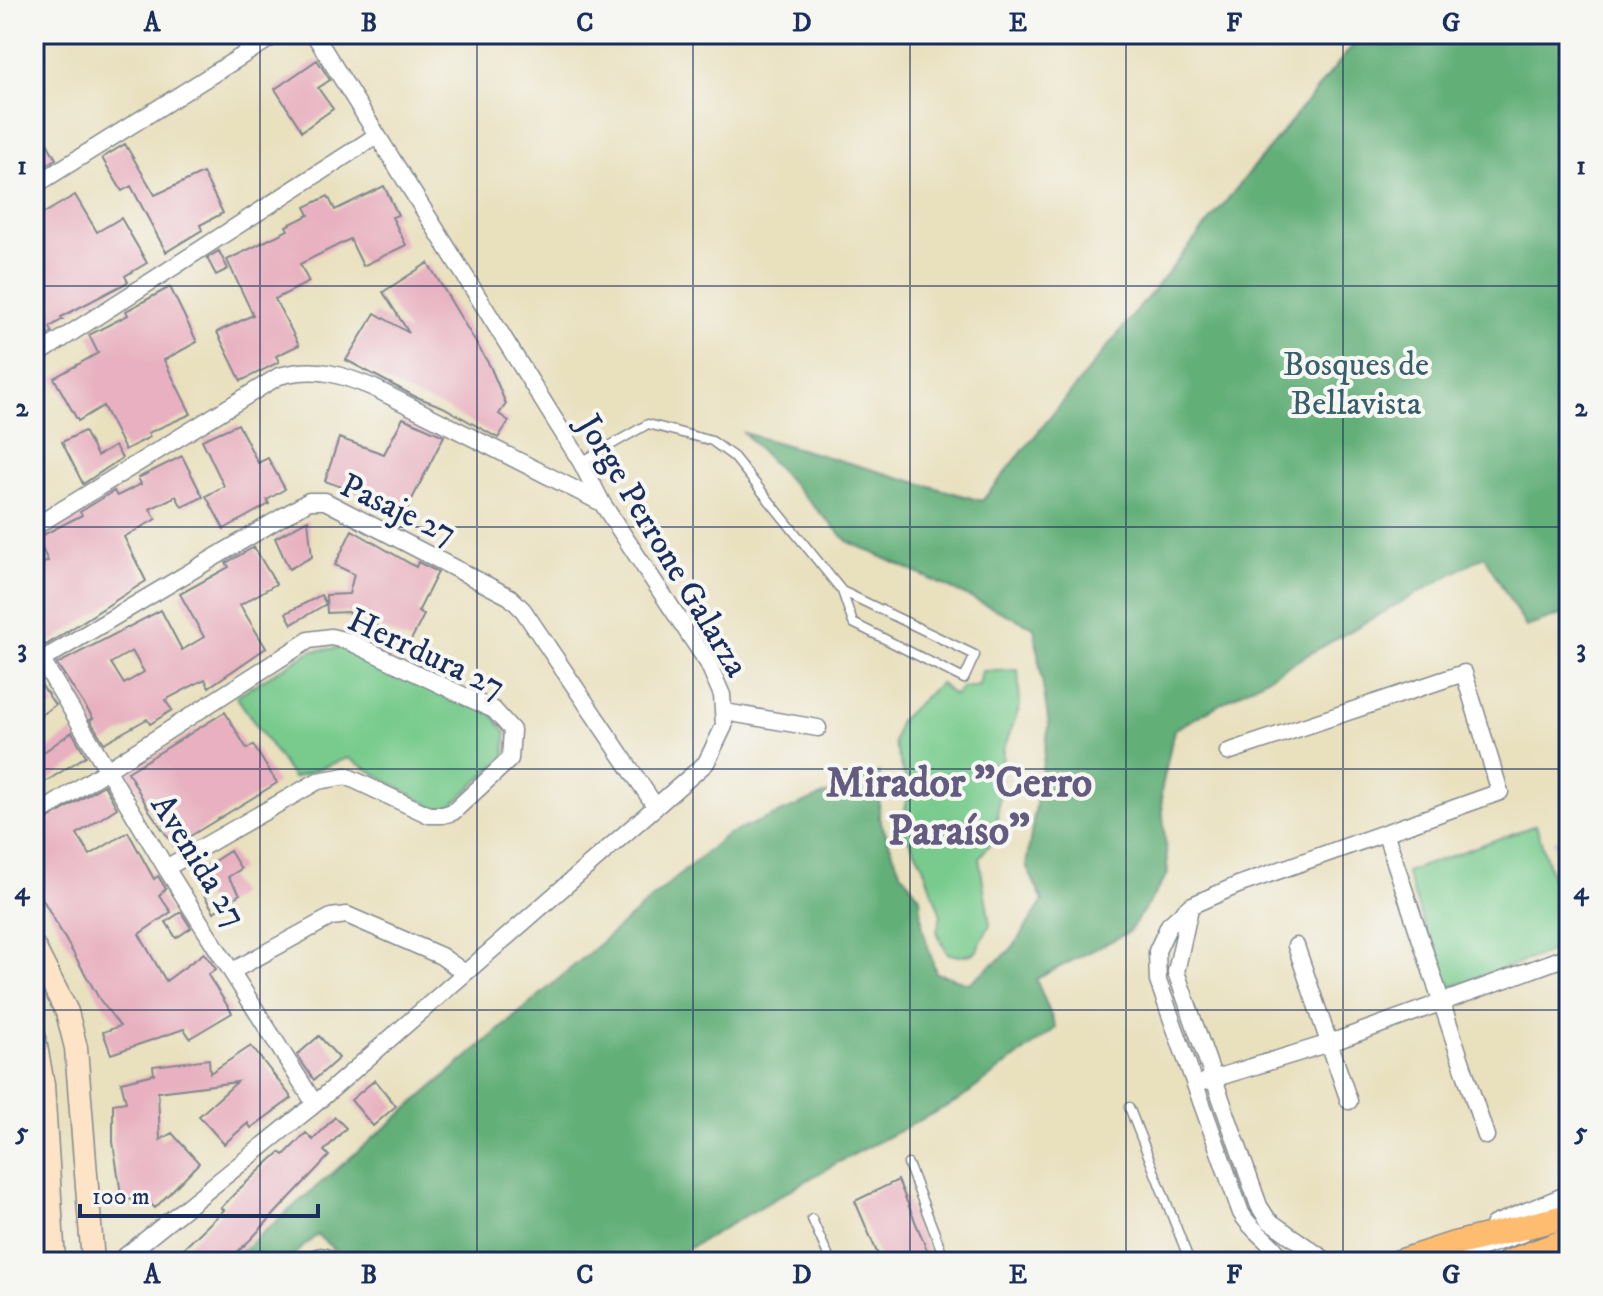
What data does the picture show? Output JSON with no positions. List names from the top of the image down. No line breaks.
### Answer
{"streets":{"street":["Pasaje 27","Jorge Perrone Galarza","Herrdura 27","Avenida 27"]},"crossings":[["Pasaje 27","Jorge Perrone Galarza"],["Pasaje 27","Avenida 27"],["Jorge Perrone Galarza","Avenida 27"],["Herrdura 27","Avenida 27"]],"districts":["Mirador \"Cerro Paraíso\""],"parks":["Bosques de Bellavista"],"scale_bar":"100 m","grid":{"columns":["A","B","C","D","E","F","G"],"rows":["1","2","3","4","5"]}}
